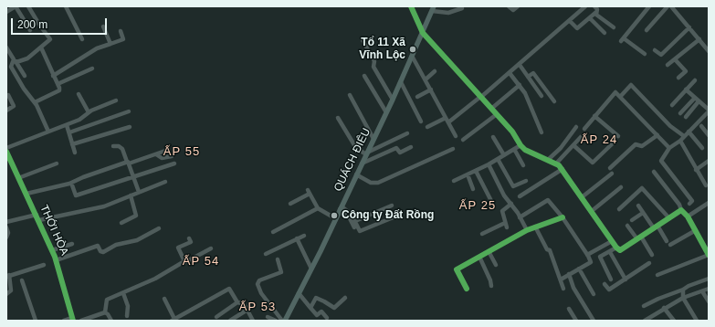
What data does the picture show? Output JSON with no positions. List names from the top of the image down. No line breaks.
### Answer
{"streets":{"main road":["QUÁCH ĐIÊU"],"street":["THỚI HÒA"]},"districts":["ẤP 24","ẤP 55","ẤP 25","ẤP 54","ẤP 53"],"places":["Tổ 11 Xã Vĩnh Lộc","Công ty Đất Rồng"],"scale_bar":"200 m"}
